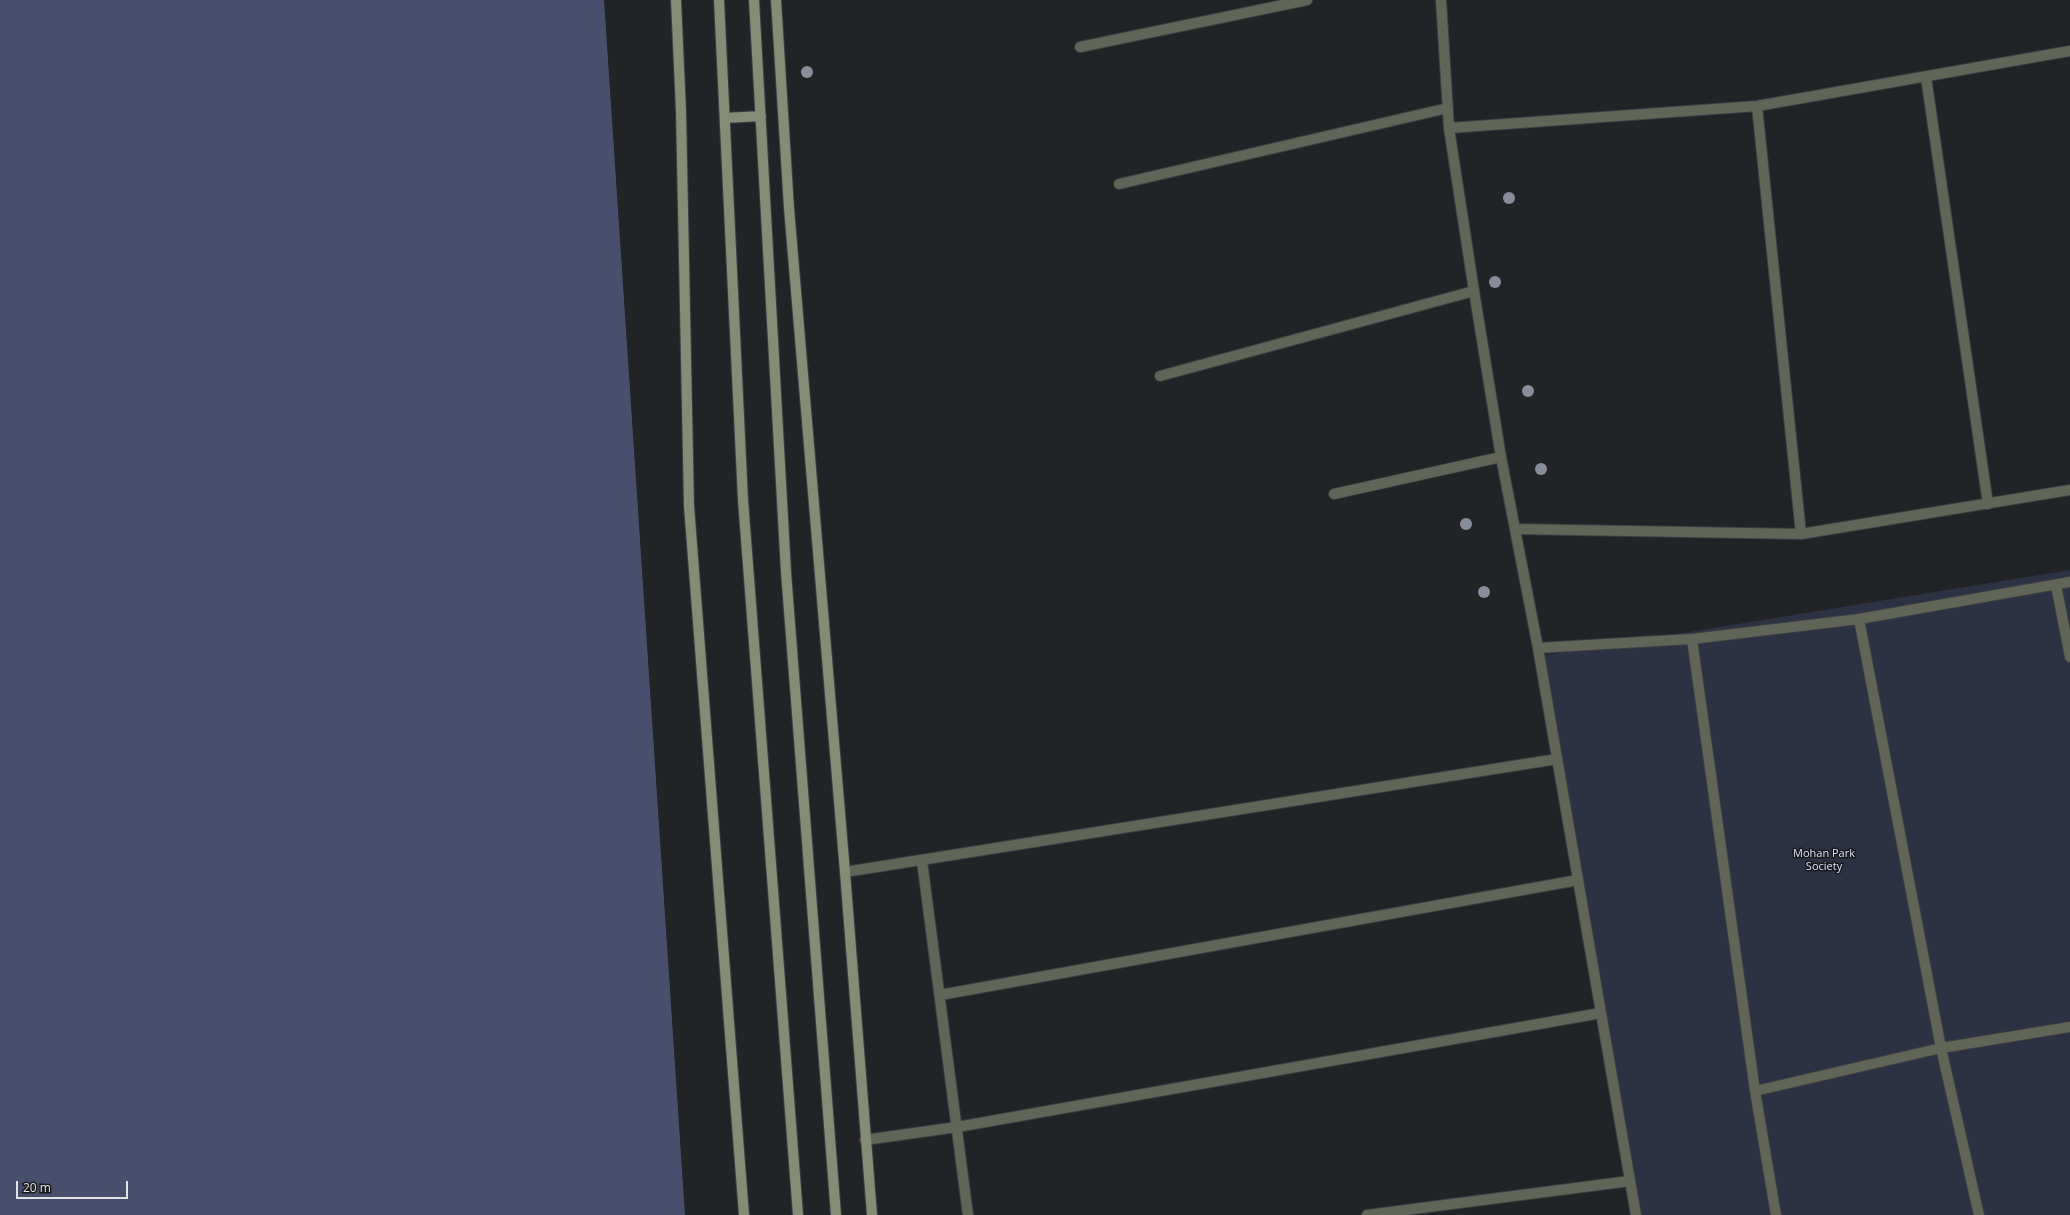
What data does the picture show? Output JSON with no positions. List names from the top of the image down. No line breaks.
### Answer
{"parks":["Mohan Park Society"],"scale_bar":"20 m"}
